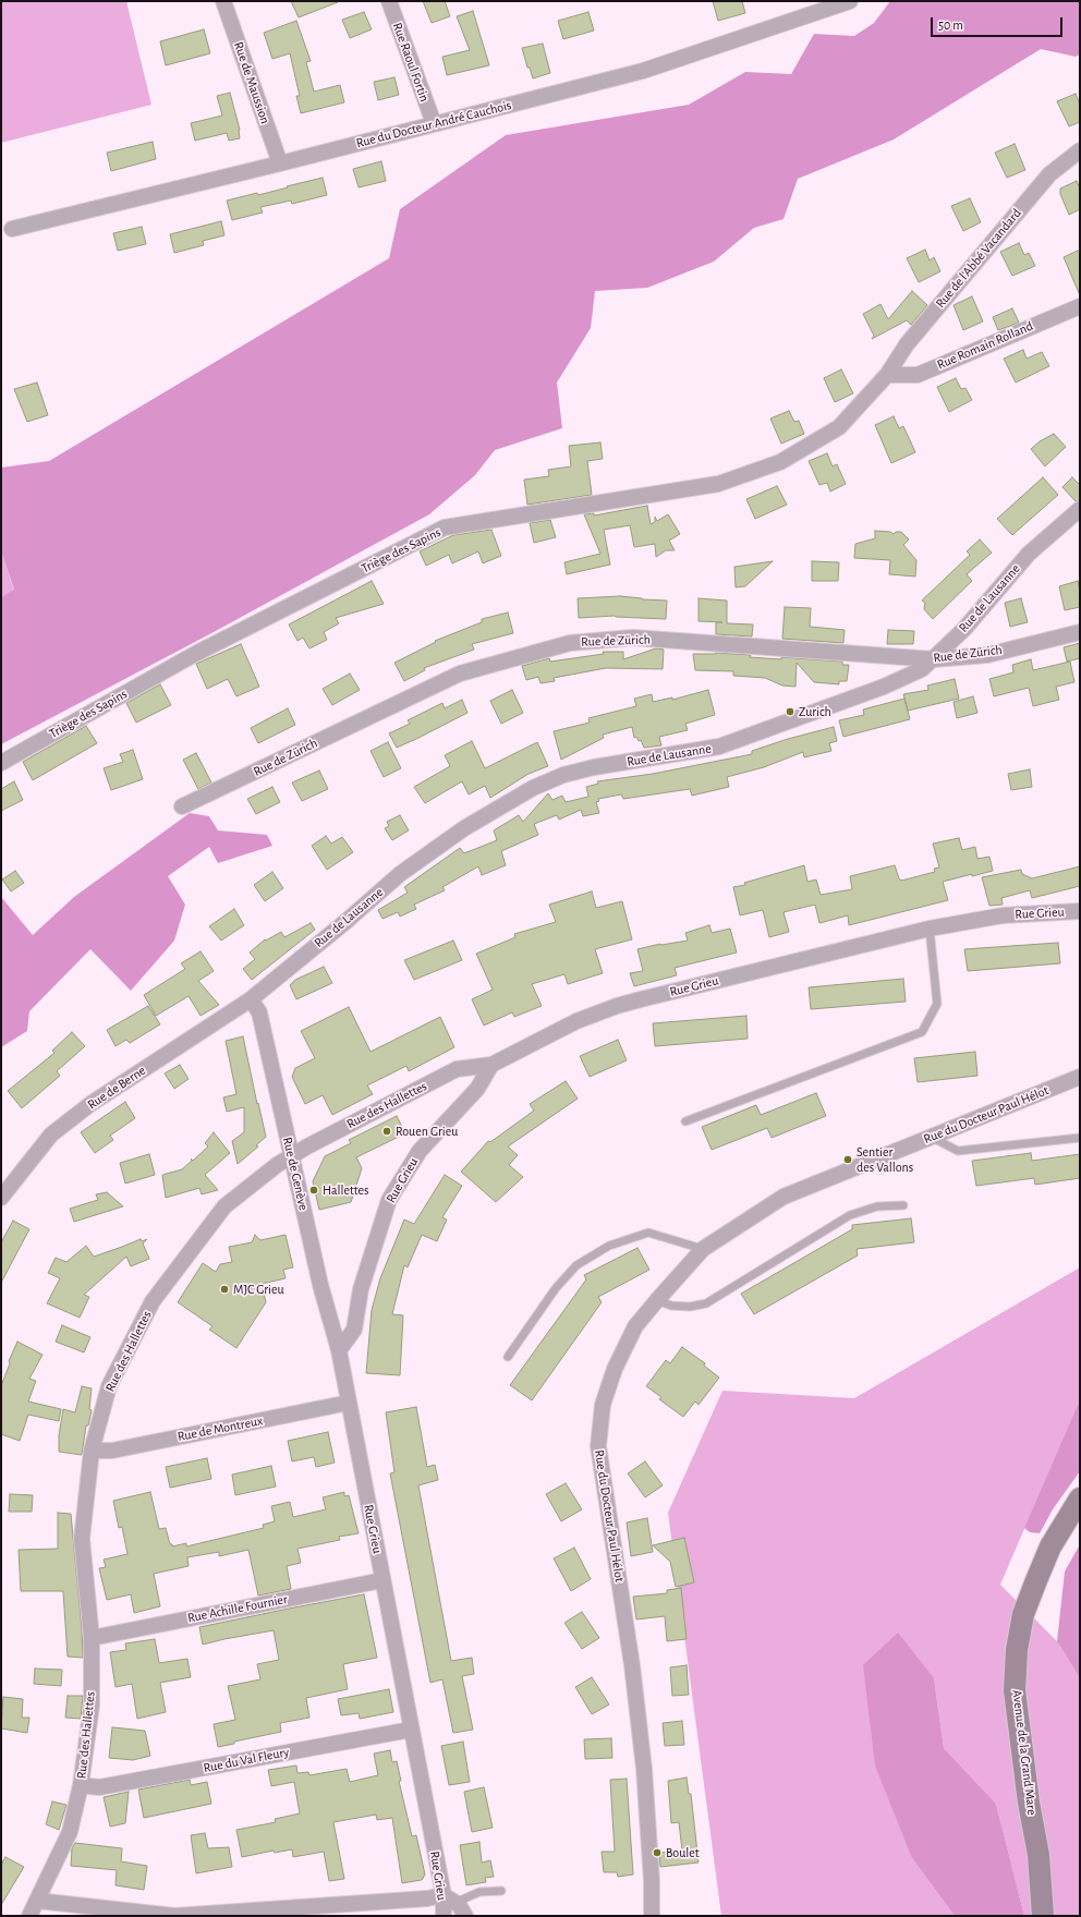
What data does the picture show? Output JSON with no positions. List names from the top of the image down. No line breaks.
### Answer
{"streets":{"street":["Rue Raoul Fortin","Rue de Maussion","Rue du Docteur André Cauchois","Rue de l'Abbé Vacandard","Rue Romain Rolland","Triège des Sapins","Rue de Lausanne","Rue de Zürich","Rue Grieu","Rue de Berne","Rue des Hallettes","Rue du Docteur Paul Hélot","Rue de Genève","Rue de Montreux","Rue Achille Fournier","Avenue de la Grand'Mare","Rue du Val Fleury"]},"crossings":[["Rue Raoul Fortin","Rue du Docteur André Cauchois"],["Rue de Maussion","Rue du Docteur André Cauchois"],["Rue de l'Abbé Vacandard","Rue Romain Rolland"],["Rue de l'Abbé Vacandard","Triège des Sapins"],["Rue Romain Rolland","Triège des Sapins"],["Rue de Lausanne","Rue de Zürich"],["Rue de Lausanne","Rue de Berne"],["Rue de Lausanne","Rue de Genève"],["Rue Grieu","Rue des Hallettes"],["Rue Grieu","Rue de Genève"],["Rue Grieu","Rue de Montreux"],["Rue Grieu","Rue Achille Fournier"],["Rue Grieu","Rue du Val Fleury"],["Rue de Berne","Rue de Genève"],["Rue des Hallettes","Rue de Genève"],["Rue des Hallettes","Rue de Montreux"],["Rue des Hallettes","Rue Achille Fournier"],["Rue des Hallettes","Rue du Val Fleury"]],"places":["Zurich","Rouen Grieu","Sentier des Vallons","Hallettes","MJC Grieu","Boulet"],"scale_bar":"50 m"}
